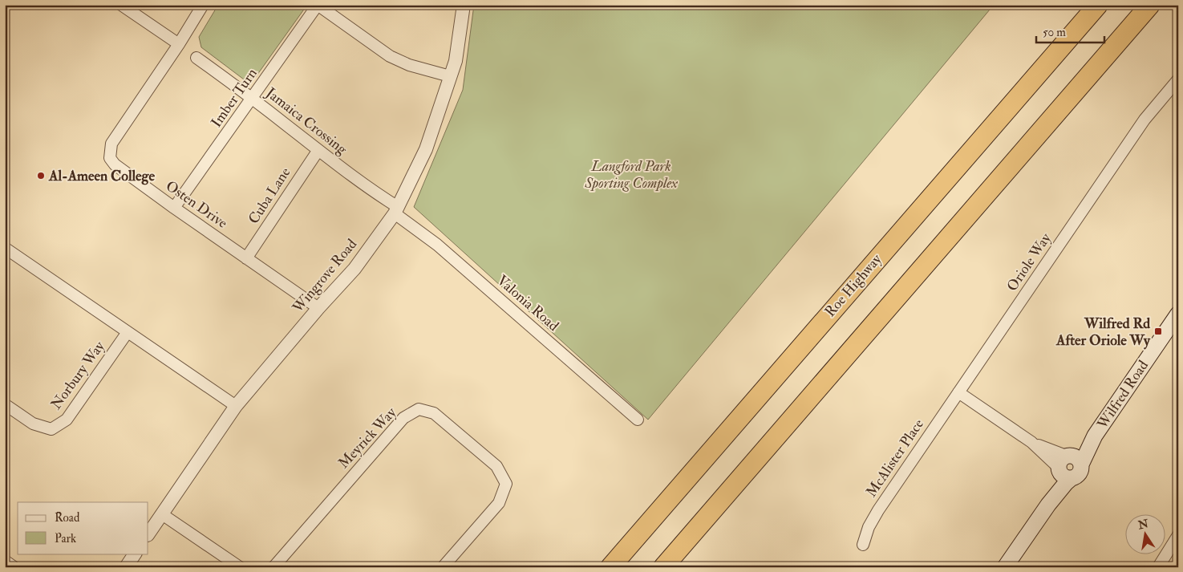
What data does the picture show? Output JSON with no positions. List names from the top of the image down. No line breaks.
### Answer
{"streets":{"highway":["Roe Highway"],"main road":["Wilfred Road"],"street":["Imber Turn","Jamaica Crossing","Cuba Lane","Osten Drive","Oriole Way","Wingrove Road","Valonia Road","Norbury Way","Meyrick Way","McAlister Place"]},"crossings":[["Imber Turn","Jamaica Crossing"],["Imber Turn","Osten Drive"],["Jamaica Crossing","Cuba Lane"],["Jamaica Crossing","Wingrove Road"],["Jamaica Crossing","Valonia Road"],["Cuba Lane","Osten Drive"],["Osten Drive","Wingrove Road"],["Oriole Way","McAlister Place"],["Wingrove Road","Valonia Road"]],"parks":["Langford Park Sporting Complex"],"places":{"other":["Al-Ameen College"],"transit":["Wilfred Rd After Oriole Wy"]},"legend":["Road","Park"],"scale_bar":"50 m","north":"top"}
